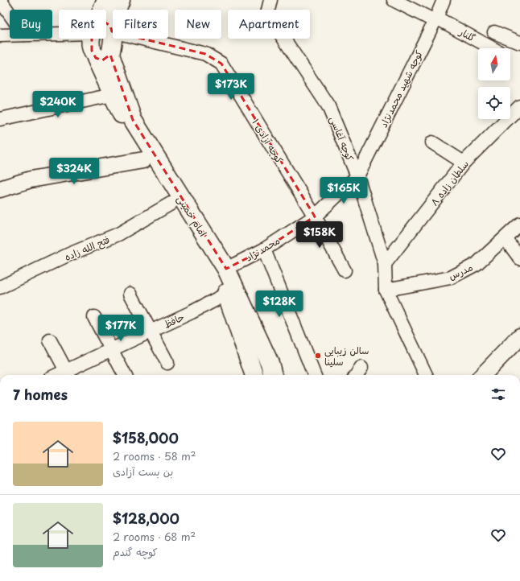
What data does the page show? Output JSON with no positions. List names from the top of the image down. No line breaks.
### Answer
{"streets":{"main road":["امام خمینی"],"street":["گلنار","کوچه شهید محمدنژاد","کوچه آغاسی","کوچه آزادی ۱","سلطان زاده ۸","فتح الله زاده","محمدنژاد","مدرس","حافظ"]},"crossings":[["گلنار","کوچه شهید محمدنژاد"],["کوچه شهید محمدنژاد","کوچه آغاسی"],["کوچه شهید محمدنژاد","محمدنژاد"],["کوچه آغاسی","سلطان زاده ۸"],["کوچه آغاسی","محمدنژاد"],["کوچه آغاسی","مدرس"],["کوچه آزادی ۱","محمدنژاد"],["امام خمینی","فتح الله زاده"],["امام خمینی","محمدنژاد"],["امام خمینی","حافظ"]],"places":["سالن زیبایی سلینا"],"north":"top","page":{"chip":["Buy","Rent","Filters","New","Apartment"],"price":["$173K","$240K","$324K","$165K","$158K","$128K","$177K"],"heading":"7 homes","list":[{"name":"$158,000","note":"2 rooms · 58 m² · بن بست آزادی"},{"name":"$128,000","note":"2 rooms · 68 m² · کوچه گندم"}]}}
